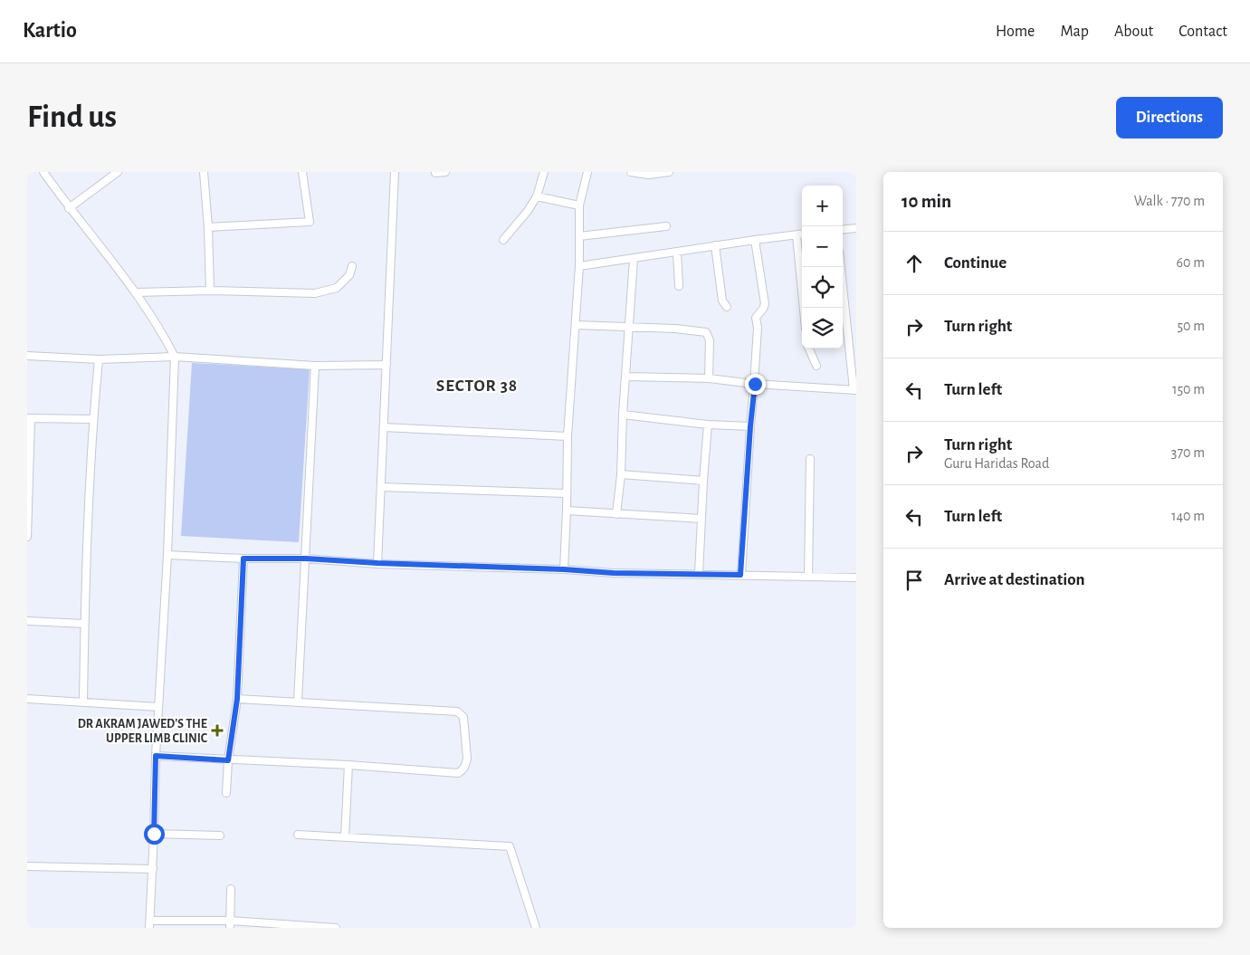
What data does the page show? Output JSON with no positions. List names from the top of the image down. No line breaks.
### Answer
{"districts":["SECTOR 38"],"places":{"health":["DR AKRAM JAWED'S THE UPPER LIMB CLINIC"]},"page":{"header":"Kartio","nav":["Home","Map","About","Contact"],"buttons":"Directions","title":"Find us","heading":["10 min","Walk · 770 m"],"map_buttons":["+","−"],"list":[["Continue","60 m"],["Turn right","50 m"],["Turn left","150 m"],["Turn right","Guru Haridas Road","370 m"],["Turn left","140 m"],"Arrive at destination"]}}
